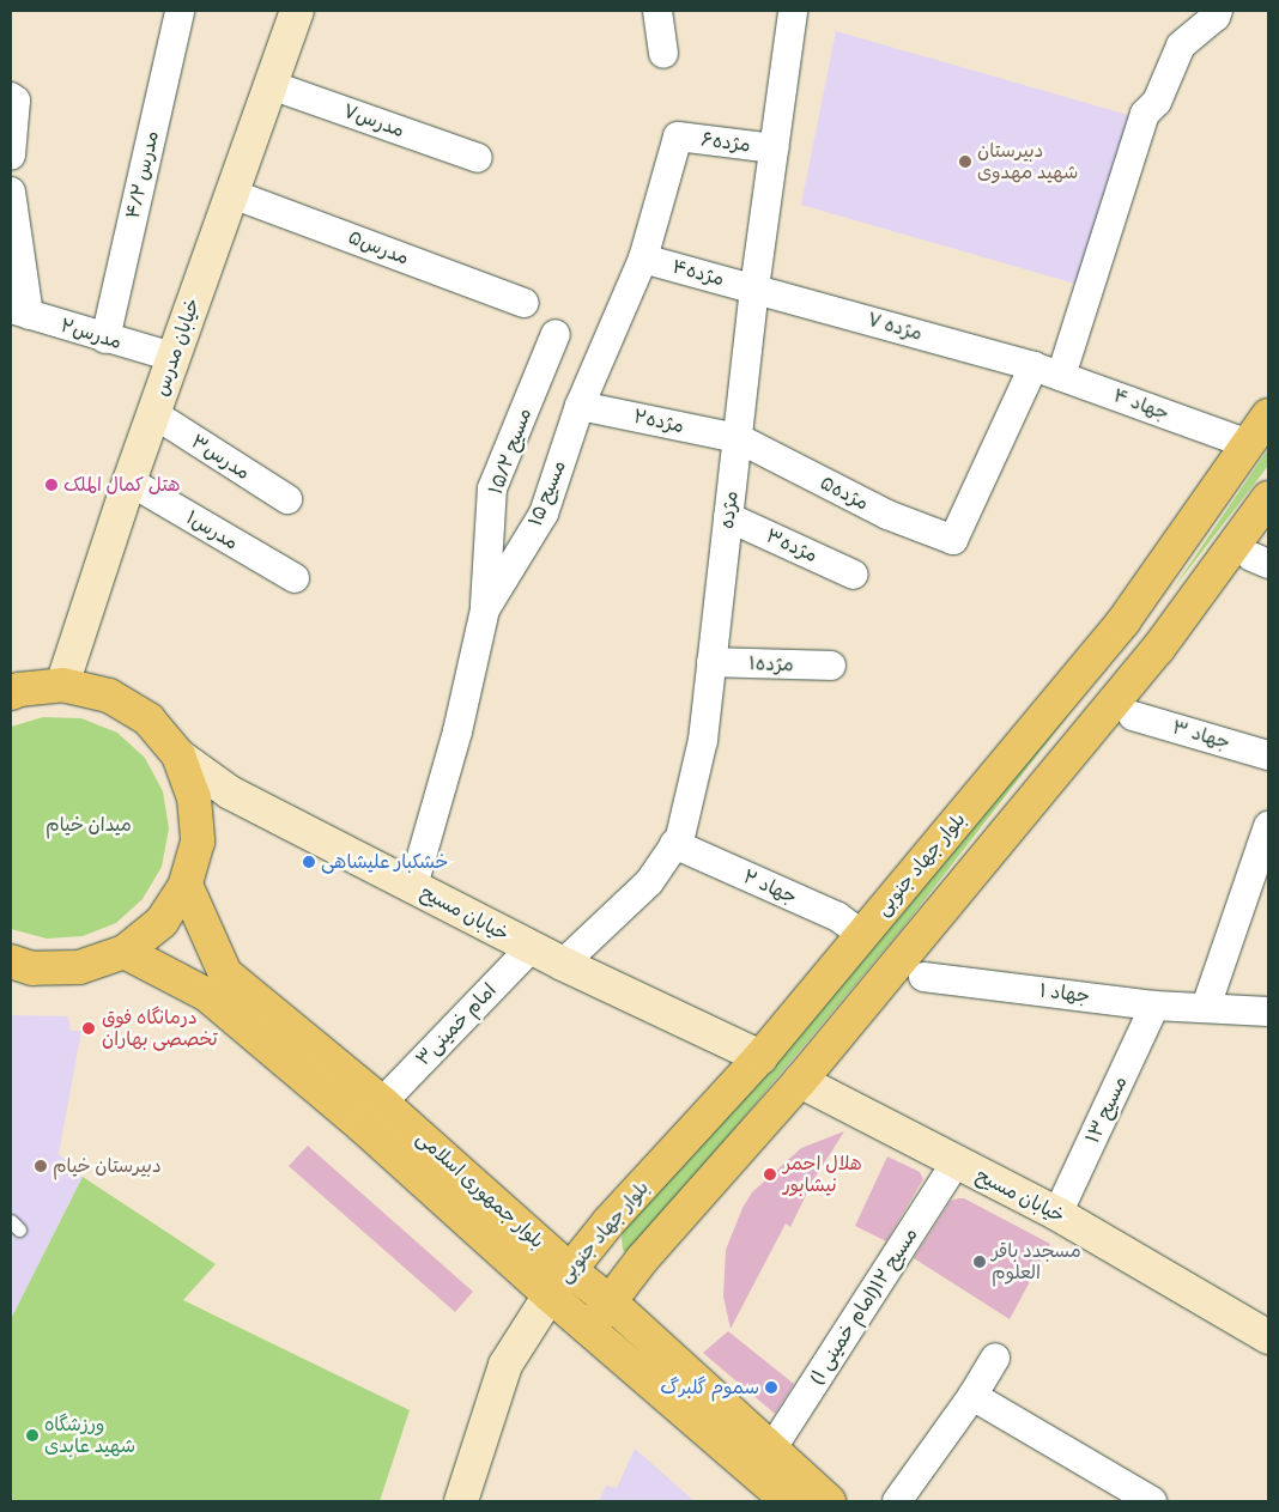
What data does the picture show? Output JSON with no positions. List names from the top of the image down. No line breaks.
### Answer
{"streets":{"main road":["بلوار جهاد جنوبی","بلوار جمهوری اسلامی"],"street":["مدرس۷","مژده۶","مدرس ۴/۲","مدرس۵","مژده۴","مژده ۷","مدرس۲","خیابان مدرس","جهاد ۴","مژده۲","مسیح ۱۵/۲","مدرس۳","مسیح ۱۵","مژده۵","مژده","مدرس۱","مژده۳","مژده۱","جهاد ۳","جهاد ۲","خیابان مسیح","جهاد ۱","امام خمینی۳","مسیح ۱۳","مسیح ۱۲(امام خمینی ۱)"]},"crossings":[["مدرس۷","خیابان مدرس"],["مژده۶","مسیح ۱۵"],["مژده۶","مژده"],["مدرس ۴/۲","مدرس۲"],["مدرس۵","خیابان مدرس"],["مژده۴","مژده ۷"],["مژده۴","مسیح ۱۵"],["مژده۴","مژده"],["مژده ۷","جهاد ۴"],["مژده ۷","مژده۵"],["مژده ۷","مژده"],["مدرس۲","خیابان مدرس"],["خیابان مدرس","مدرس۳"],["خیابان مدرس","مدرس۱"],["جهاد ۴","مژده۵"],["جهاد ۴","بلوار جهاد جنوبی"],["مژده۲","مسیح ۱۵"],["مژده۲","مژده۵"],["مژده۲","مژده"],["مسیح ۱۵/۲","مسیح ۱۵"],["مسیح ۱۵","خیابان مسیح"],["مژده۵","مژده"],["مژده","مژده۳"],["مژده","مژده۱"],["مژده","جهاد ۲"],["مژده","خیابان مسیح"],["بلوار جهاد جنوبی","جهاد ۲"],["بلوار جهاد جنوبی","خیابان مسیح"],["بلوار جهاد جنوبی","بلوار جمهوری اسلامی"],["خیابان مسیح","امام خمینی۳"],["خیابان مسیح","مسیح ۱۳"],["خیابان مسیح","مسیح ۱۲(امام خمینی ۱)"],["جهاد ۱","مسیح ۱۳"],["امام خمینی۳","بلوار جمهوری اسلامی"],["بلوار جمهوری اسلامی","مسیح ۱۲(امام خمینی ۱)"]],"parks":["میدان خیام"],"places":["دبیرستان شهید مهدوی","هتل کمال الملک","خشکبار علیشاهی","درمانگاه فوق تخصصی بهاران","دبیرستان خیام","هلال احمر نیشابور","مسجدد باقر العلوم","سموم گلبرگ","ورزشگاه شهید عابدی"]}
